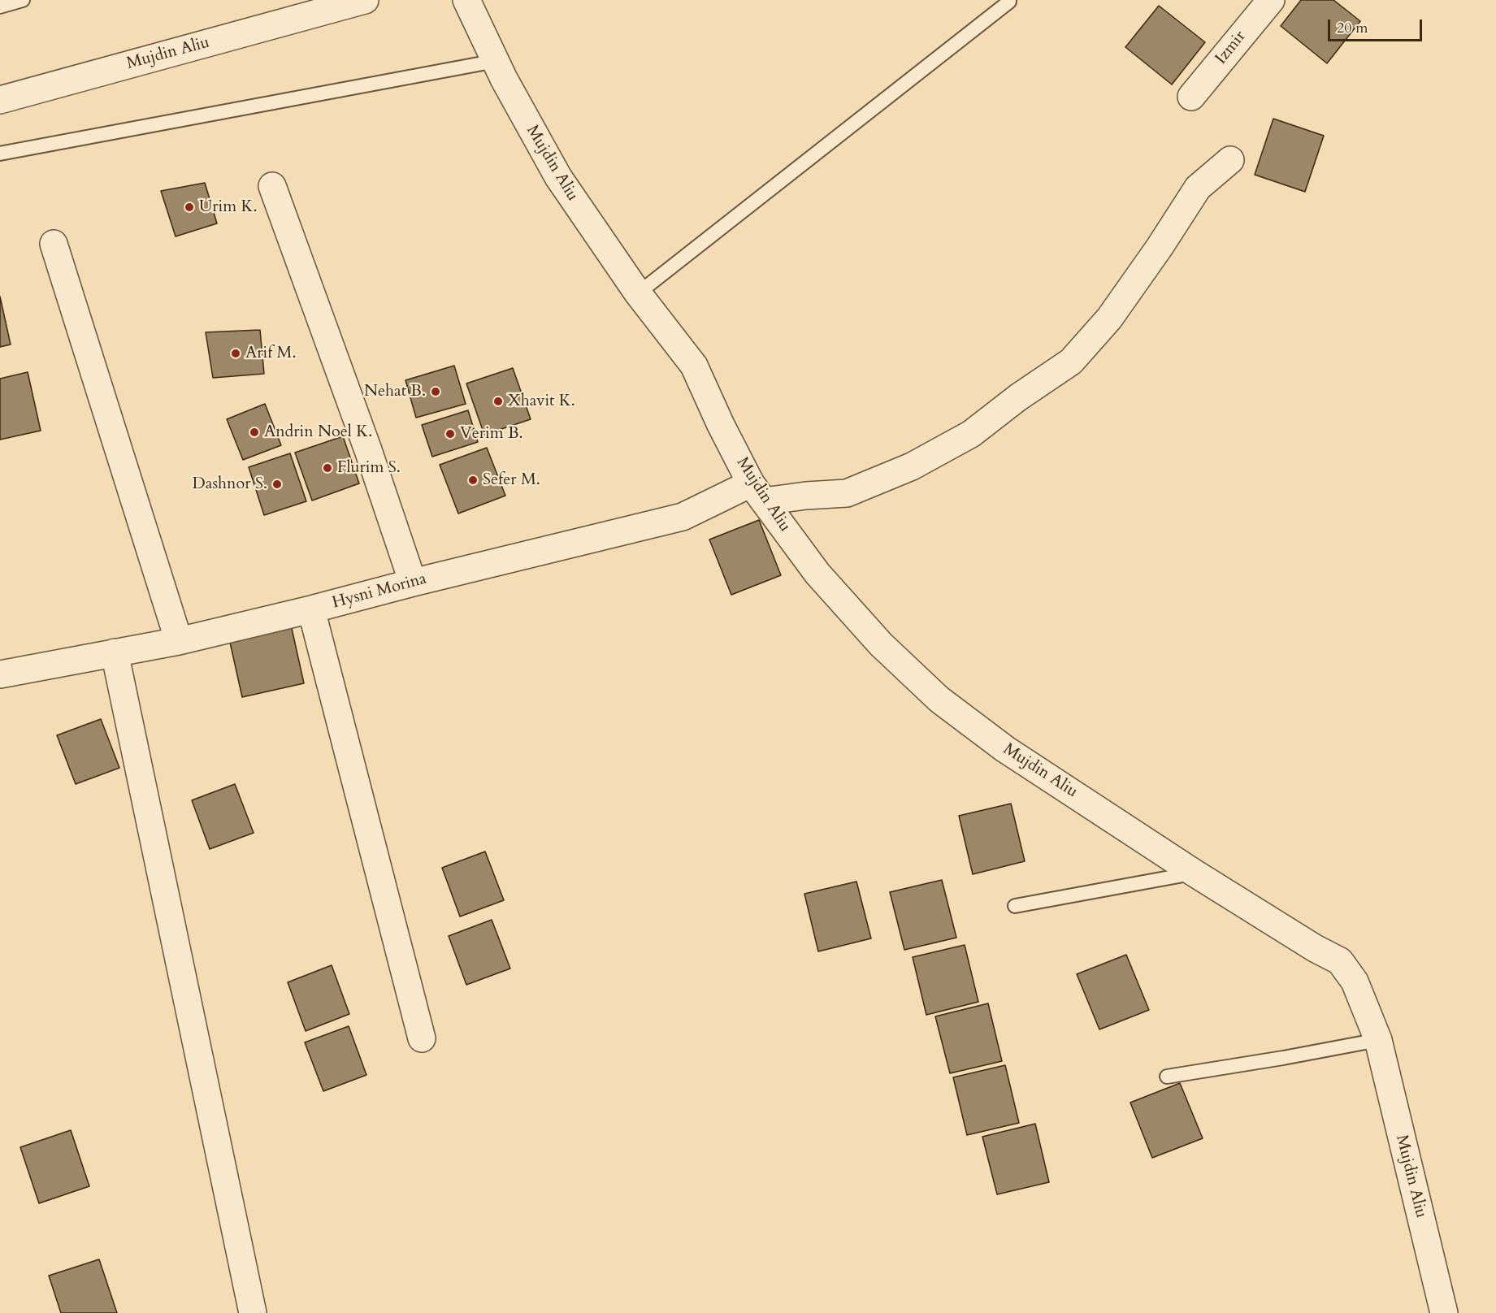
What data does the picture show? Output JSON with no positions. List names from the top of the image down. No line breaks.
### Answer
{"streets":{"street":["Izmir","Mujdin Aliu","Hysni Morina"]},"crossings":[["Mujdin Aliu","Hysni Morina"]],"places":["Urim K.","Arif M.","Nehat B.","Xhavit K.","Andrin Noel K.","Verim B.","Flurim S.","Sefer M.","Dashnor S."],"scale_bar":"20 m"}
